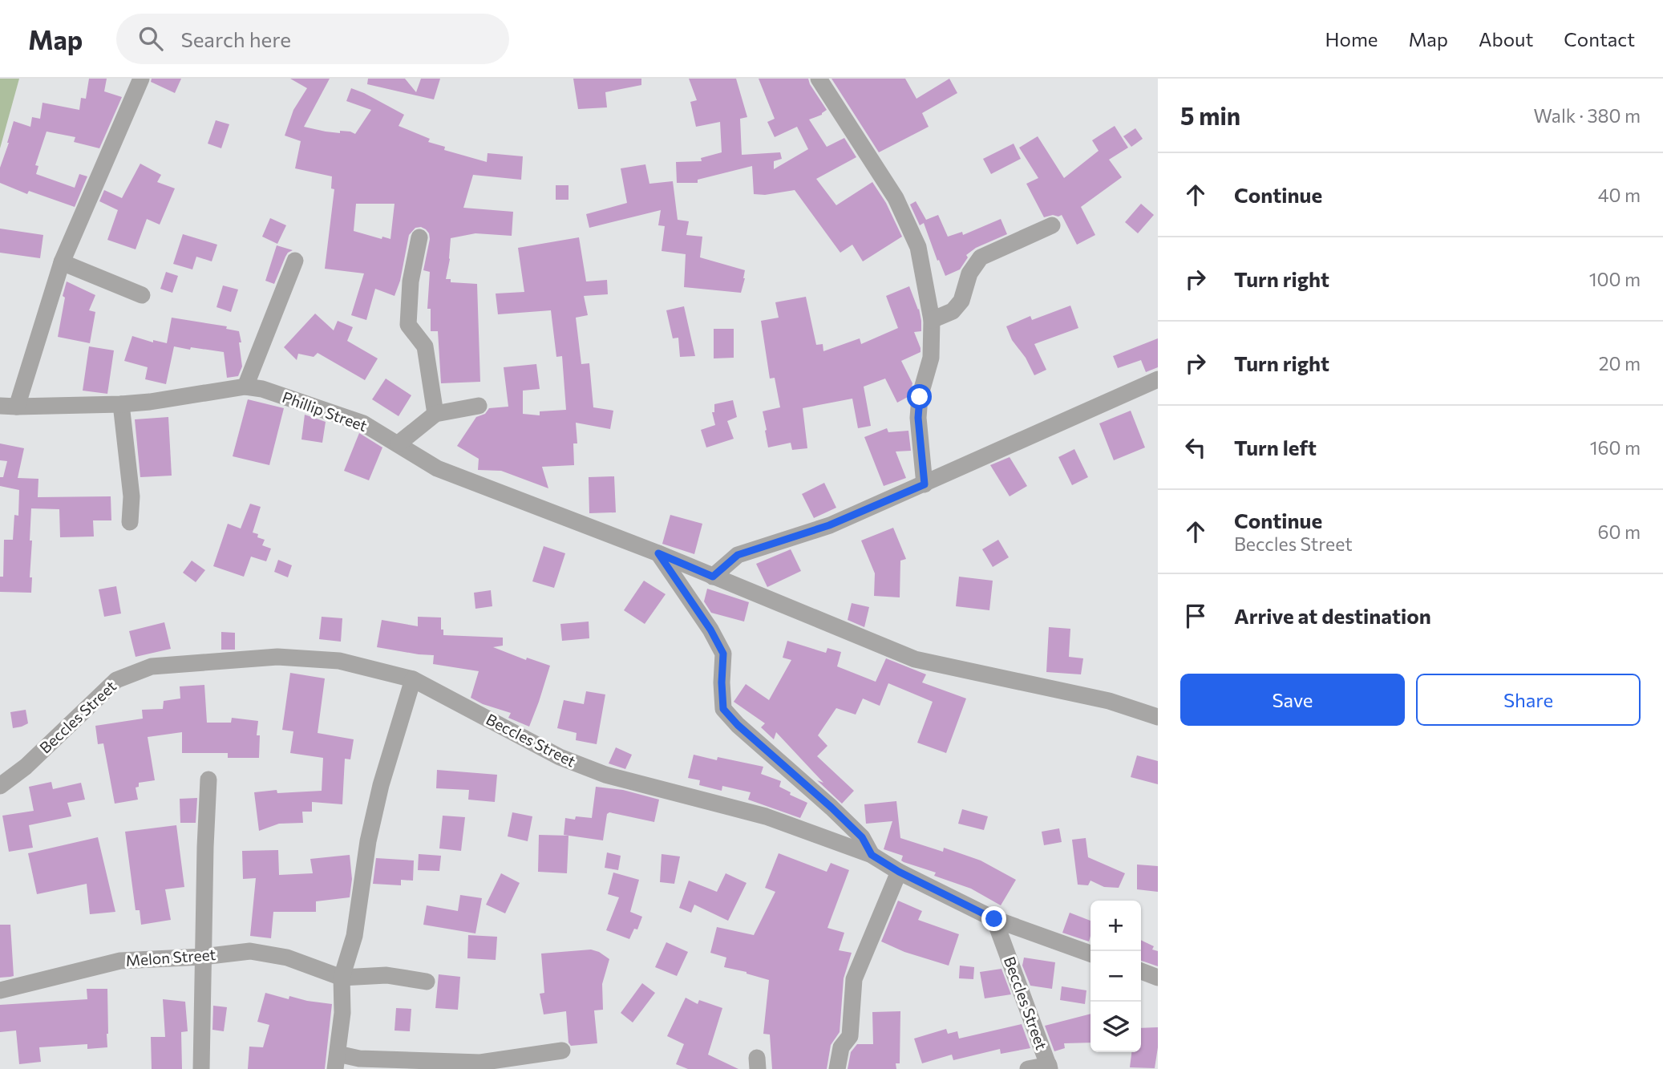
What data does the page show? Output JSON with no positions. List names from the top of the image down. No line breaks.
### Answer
{"streets":{"street":["Phillip Street","Beccles Street","Melon Street"]},"page":{"header":"Map","search":"Search here","nav":["Home","Map","About","Contact"],"heading":["5 min","Walk · 380 m"],"list":[["Continue","40 m"],["Turn right","100 m"],["Turn right","20 m"],["Turn left","160 m"],["Continue","Beccles Street","60 m"],"Arrive at destination"],"buttons":["Save","Share"],"map_buttons":["+","−"]}}
